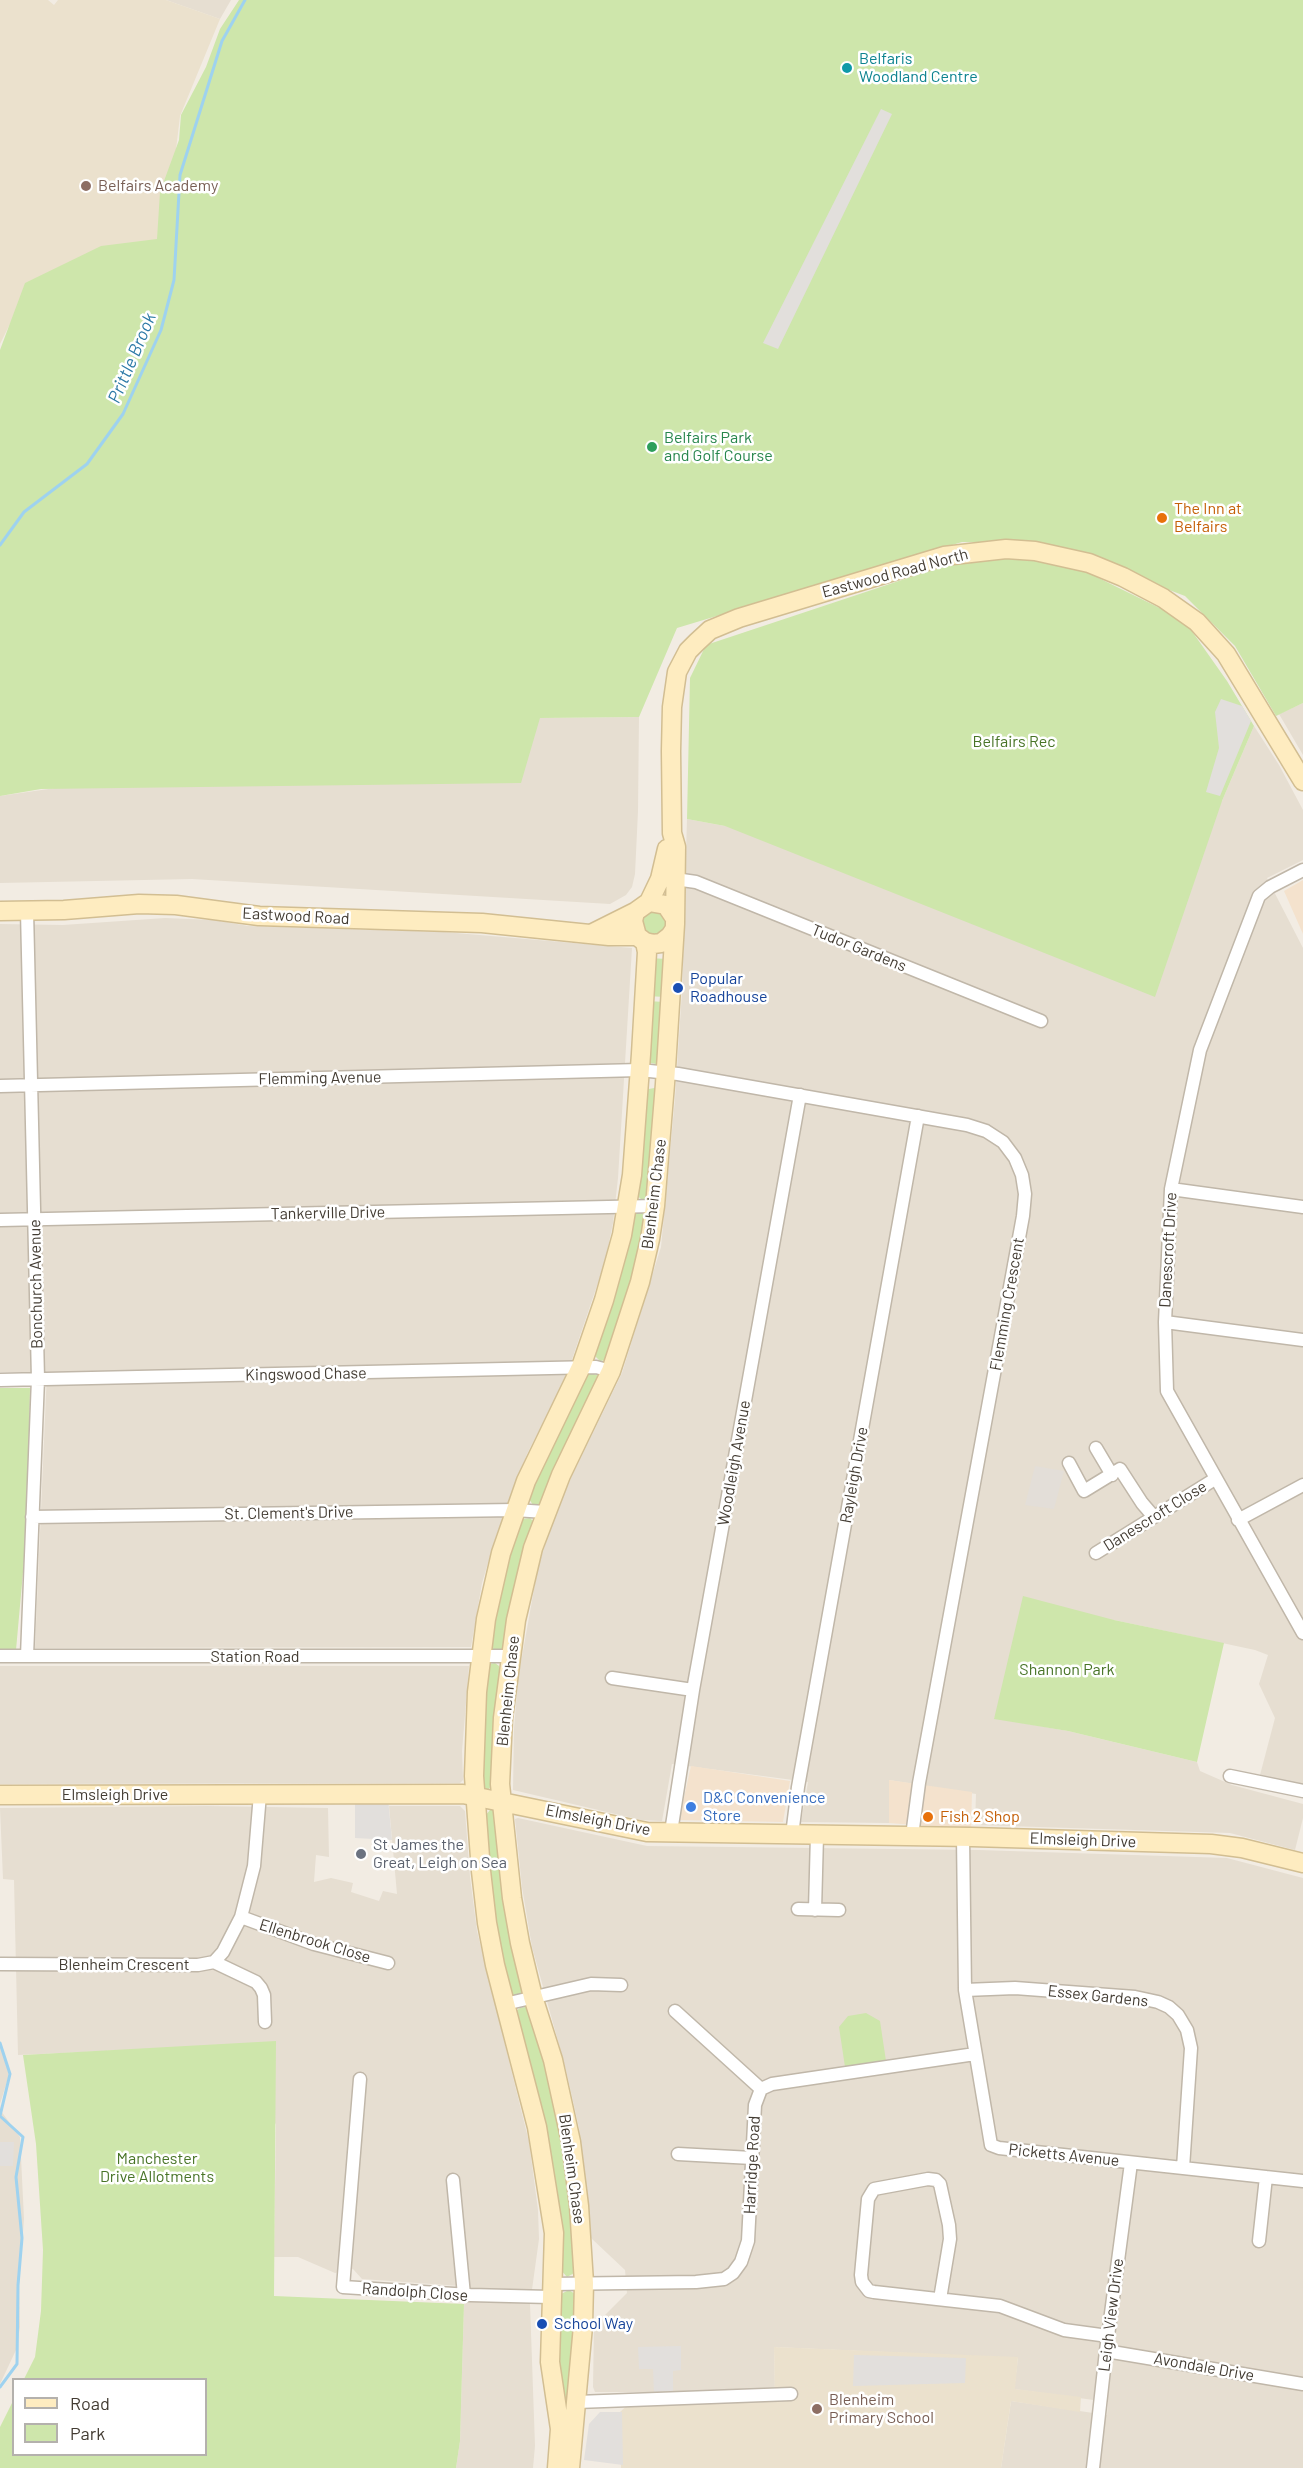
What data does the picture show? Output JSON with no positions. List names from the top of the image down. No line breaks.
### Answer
{"streets":{"street":["Eastwood Road North","Eastwood Road","Tudor Gardens","Flemming Avenue","Blenheim Chase","Tankerville Drive","Danescroft Drive","Bonchurch Avenue","Flemming Crescent","Kingswood Chase","Woodleigh Avenue","Rayleigh Drive","St. Clement's Drive","Danescroft Close","Station Road","Elmsleigh Drive","Ellenbrook Close","Blenheim Crescent","Essex Gardens","Picketts Avenue","Harridge Road","Randolph Close","Leigh View Drive","Avondale Drive"]},"crossings":[["Eastwood Road","Blenheim Chase"],["Eastwood Road","Bonchurch Avenue"],["Flemming Avenue","Blenheim Chase"],["Flemming Avenue","Bonchurch Avenue"],["Flemming Avenue","Flemming Crescent"],["Blenheim Chase","Tankerville Drive"],["Blenheim Chase","Flemming Crescent"],["Blenheim Chase","Kingswood Chase"],["Blenheim Chase","St. Clement's Drive"],["Blenheim Chase","Station Road"],["Blenheim Chase","Elmsleigh Drive"],["Blenheim Chase","Harridge Road"],["Blenheim Chase","Randolph Close"],["Tankerville Drive","Bonchurch Avenue"],["Danescroft Drive","Danescroft Close"],["Bonchurch Avenue","Kingswood Chase"],["Bonchurch Avenue","St. Clement's Drive"],["Bonchurch Avenue","Station Road"],["Flemming Crescent","Woodleigh Avenue"],["Flemming Crescent","Rayleigh Drive"],["Flemming Crescent","Elmsleigh Drive"],["Woodleigh Avenue","Elmsleigh Drive"],["Rayleigh Drive","Elmsleigh Drive"],["Elmsleigh Drive","Blenheim Crescent"],["Elmsleigh Drive","Picketts Avenue"],["Ellenbrook Close","Blenheim Crescent"],["Essex Gardens","Picketts Avenue"],["Picketts Avenue","Leigh View Drive"],["Harridge Road","Randolph Close"],["Leigh View Drive","Avondale Drive"]],"water":["Prittle Brook"],"parks":["Belfairs Rec","Shannon Park","Manchester Drive Allotments"],"places":["Belfaris Woodland Centre","Belfairs Academy","Belfairs Park and Golf Course","The Inn at Belfairs","Popular Roadhouse","D&C Convenience Store","Fish 2 Shop","St James the Great, Leigh on Sea","School Way","Blenheim Primary School"],"legend":["Road","Park"]}
